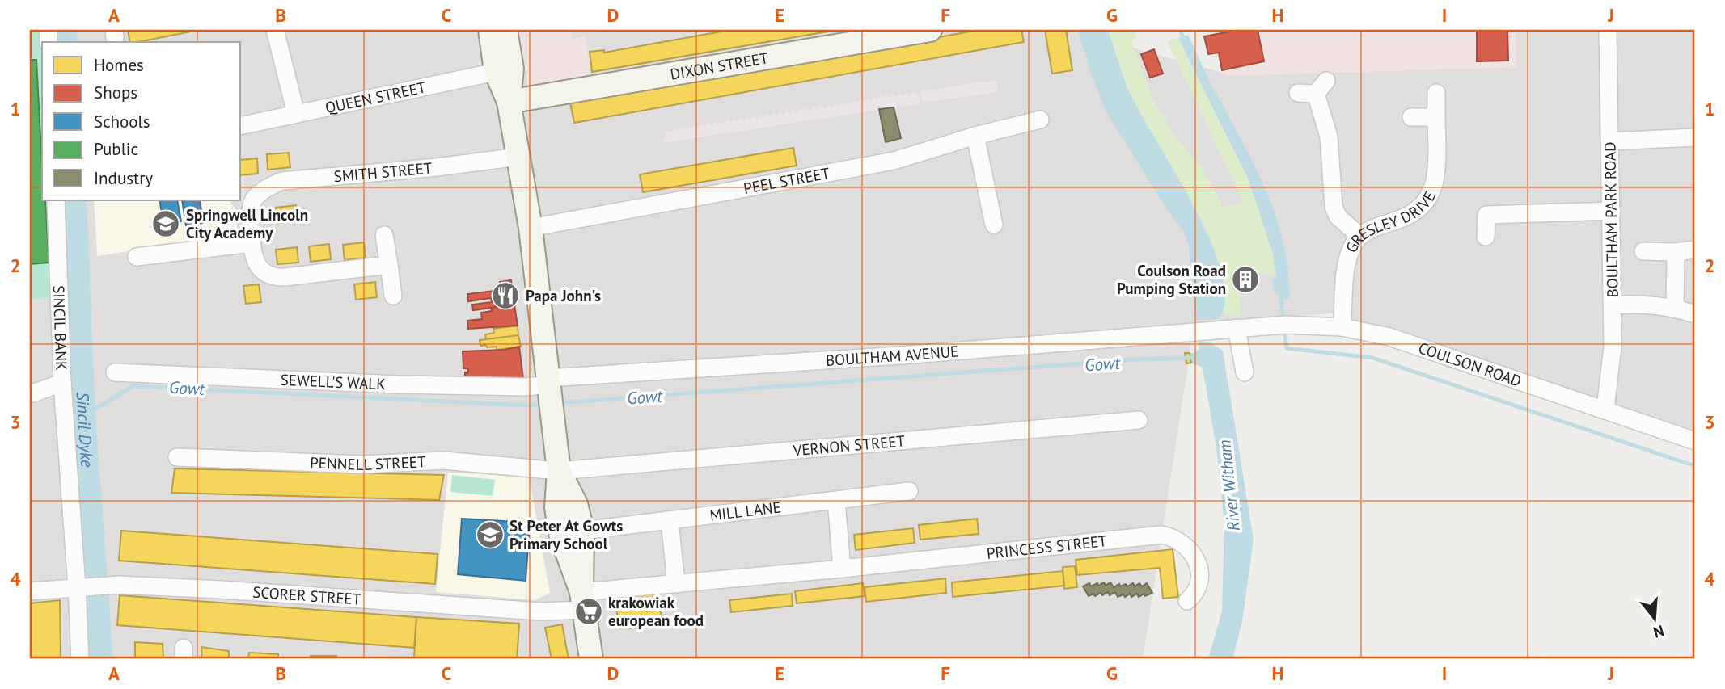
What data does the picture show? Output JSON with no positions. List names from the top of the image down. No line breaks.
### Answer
{"streets":{"street":["DIXON STREET","QUEEN STREET","SMITH STREET","PEEL STREET","BOULTHAM PARK ROAD","GRESLEY DRIVE","SINCIL BANK","BOULTHAM AVENUE","COULSON ROAD","SEWELL'S WALK","VERNON STREET","PENNELL STREET","MILL LANE","PRINCESS STREET","SCORER STREET"]},"crossings":[["BOULTHAM PARK ROAD","COULSON ROAD"],["GRESLEY DRIVE","COULSON ROAD"],["SINCIL BANK","SCORER STREET"],["BOULTHAM AVENUE","COULSON ROAD"],["BOULTHAM AVENUE","SEWELL'S WALK"],["VERNON STREET","PENNELL STREET"],["PRINCESS STREET","SCORER STREET"]],"water":["Gowt","Sincil Dyke","River Witham"],"places":{"school or university":["Springwell Lincoln City Academy","St Peter At Gowts Primary School"],"building":["Coulson Road Pumping Station"],"restaurant":["Papa John's"],"supermarket":["krakowiak european food"]},"legend":["Homes","Shops","Schools","Public","Industry"],"north":"bottom","grid":{"columns":["A","B","C","D","E","F","G","H","I","J"],"rows":["1","2","3","4"]}}
